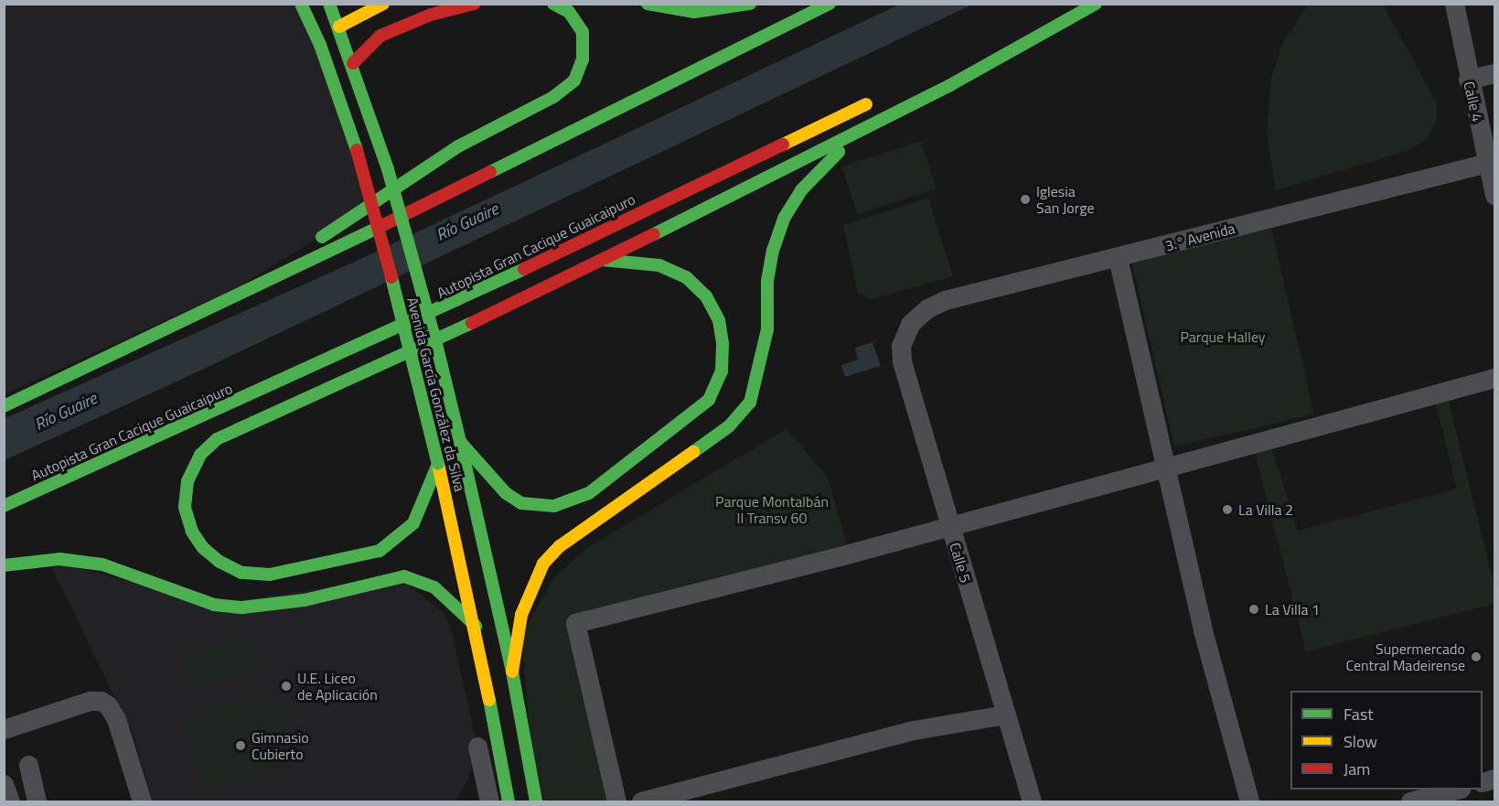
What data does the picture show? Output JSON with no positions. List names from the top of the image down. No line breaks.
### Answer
{"streets":{"main road":["Autopista Gran Cacique Guaicaipuro","Avenida García González da Silva"],"street":["Calle 4","3.° Avenida","Calle 5"]},"crossings":[["Calle 4","3.° Avenida"],["3.° Avenida","Calle 5"]],"water":["Río Guaire"],"parks":["Parque Halley","Parque Montalbán II Transv 60"],"places":["Iglesia San Jorge","La Villa 2","La Villa 1","Supermercado Central Madeirense","U.E. Liceo de Aplicación","Gimnasio Cubierto"],"legend":["Fast","Slow","Jam"]}
